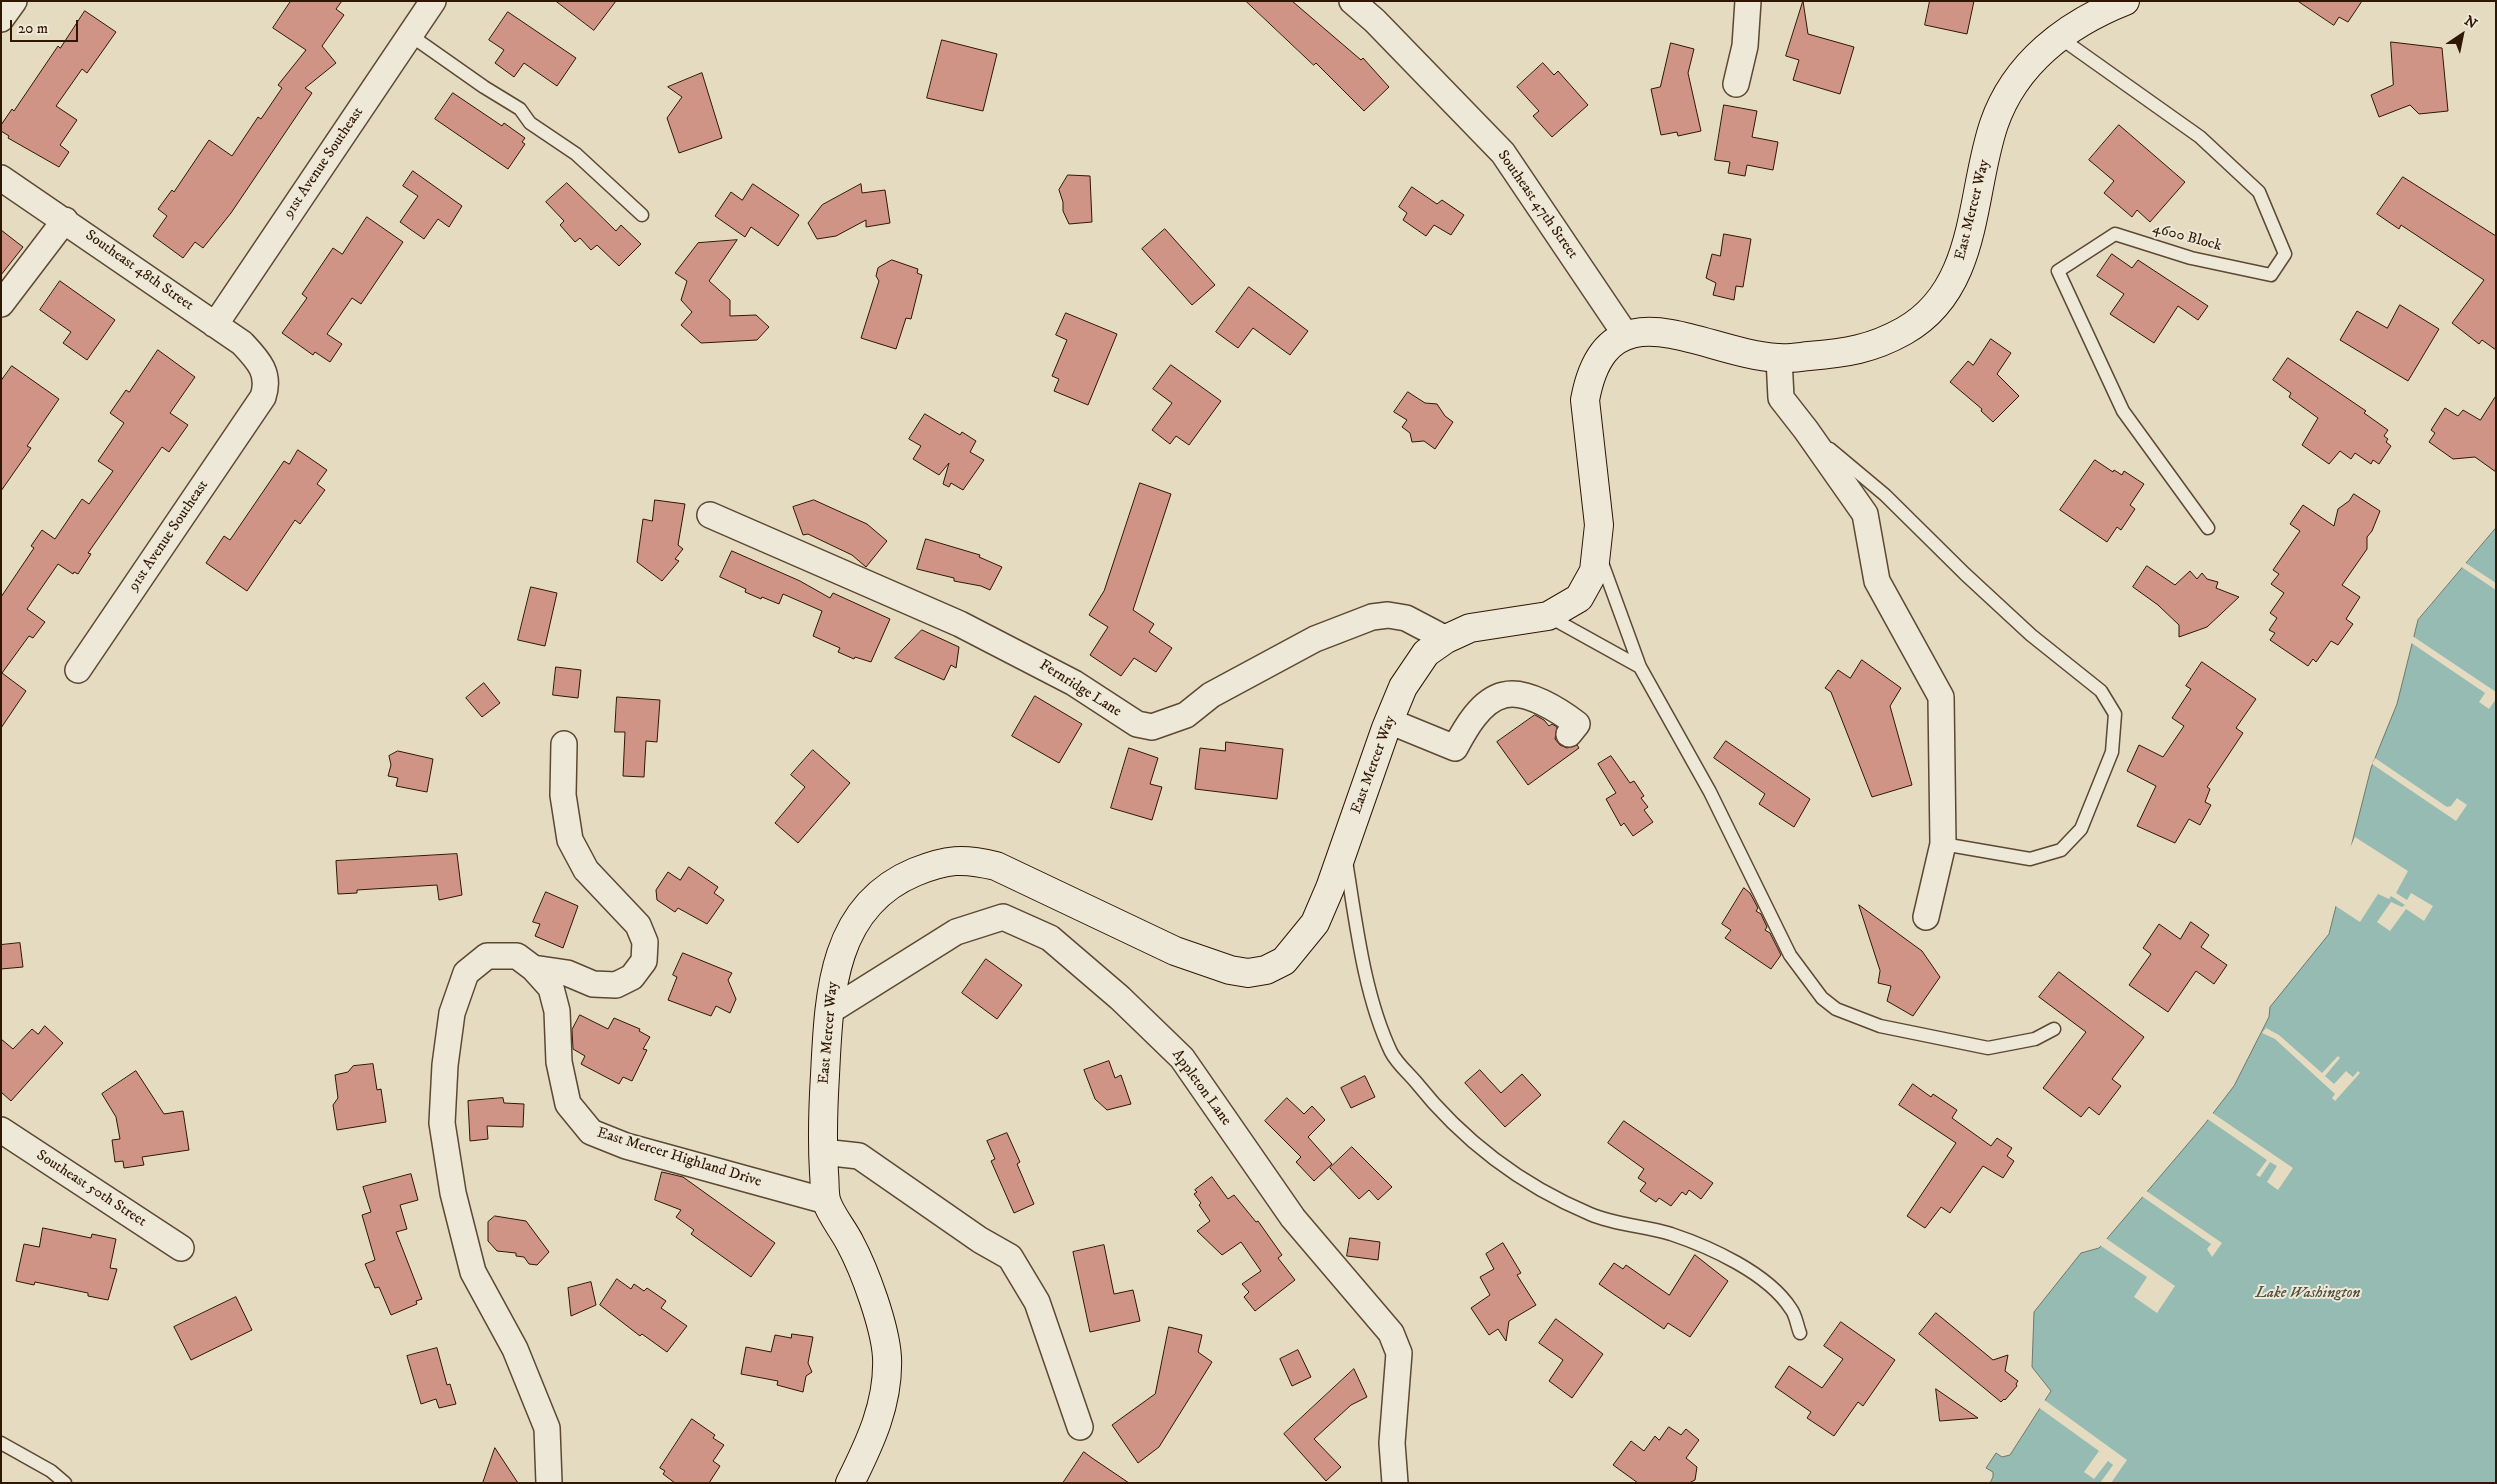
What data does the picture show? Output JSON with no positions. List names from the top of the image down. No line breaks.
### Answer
{"streets":{"street":["91st Avenue Southeast","Southeast 47th Street","East Mercer Way","Southeast 48th Street","Fernridge Lane","Appleton Lane","East Mercer Highland Drive","Southeast 50th Street"],"lane":["4600 Block"]},"crossings":[["91st Avenue Southeast","Southeast 48th Street"],["Southeast 47th Street","East Mercer Way"],["East Mercer Way","4600 Block"],["East Mercer Way","Fernridge Lane"],["East Mercer Way","Appleton Lane"],["East Mercer Way","East Mercer Highland Drive"]],"water":["Lake Washington"],"scale_bar":"20 m","north":"top right"}
